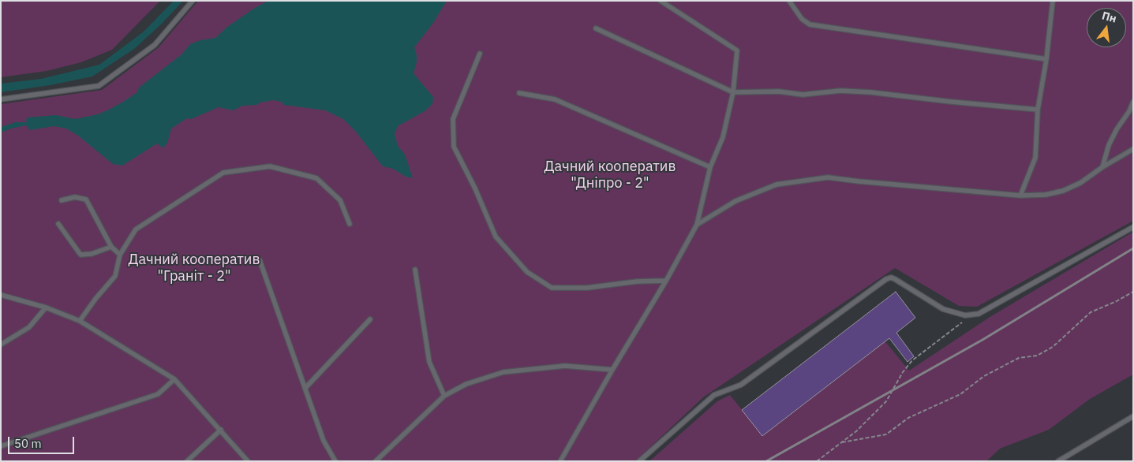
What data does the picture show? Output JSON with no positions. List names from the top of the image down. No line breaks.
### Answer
{"parks":["Дачний кооператив \"Дніпро - 2\"","Дачний кооператив \"Граніт - 2\""],"scale_bar":"50 m","north":"top"}
